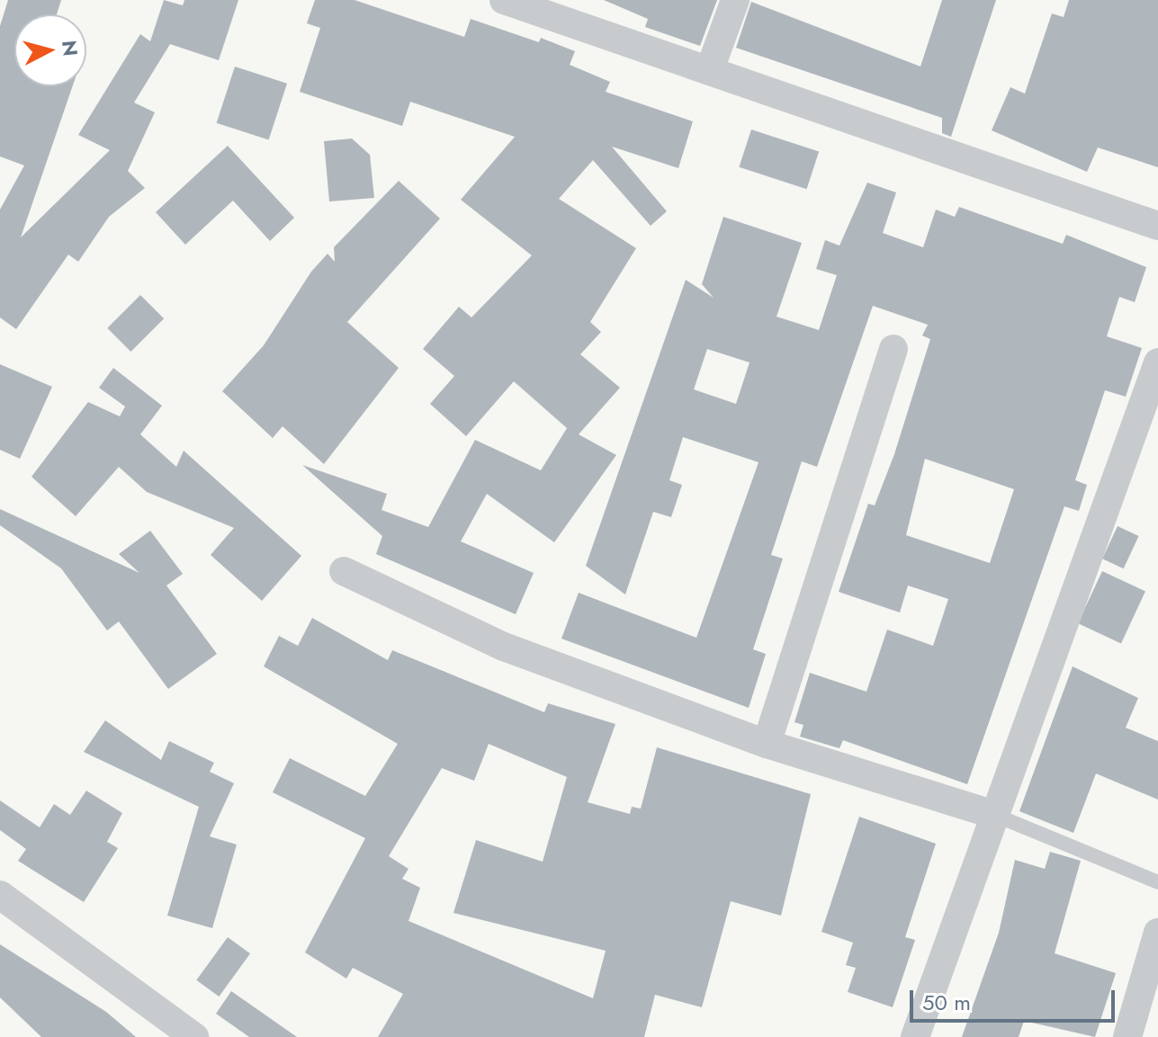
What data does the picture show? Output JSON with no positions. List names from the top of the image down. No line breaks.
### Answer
{"scale_bar":"50 m","north":"right"}
